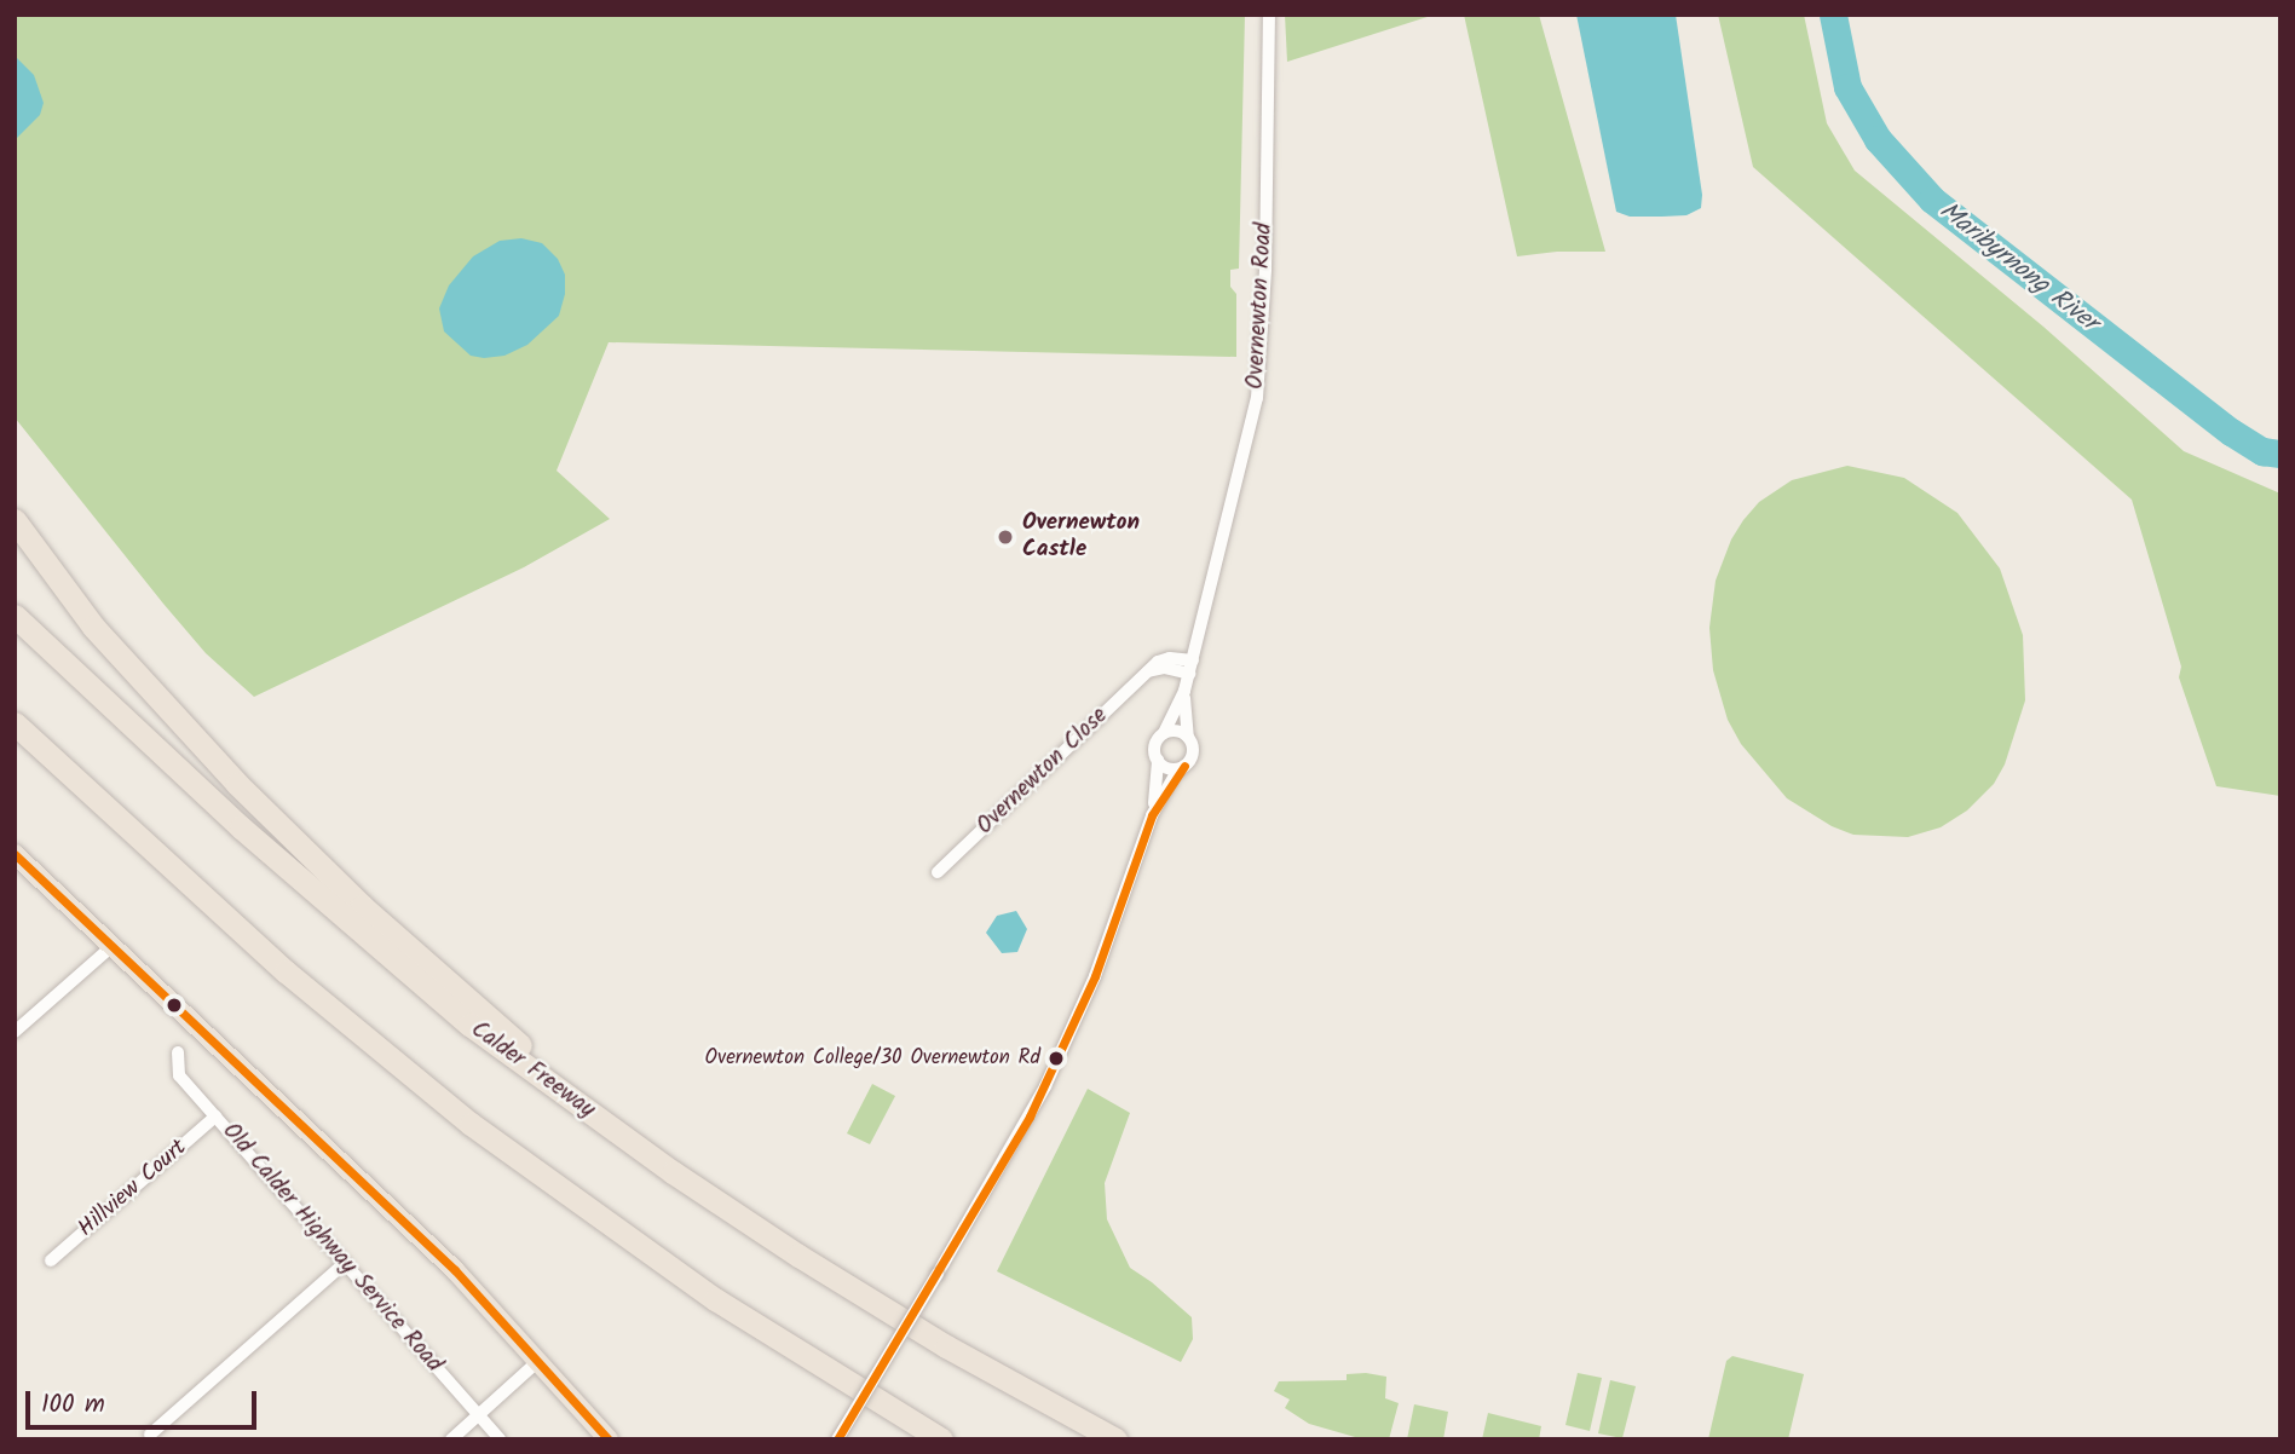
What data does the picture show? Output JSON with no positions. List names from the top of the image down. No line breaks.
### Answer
{"streets":{"highway":["Calder Freeway"],"street":["Overnewton Road","Overnewton Close","Hillview Court","Old Calder Highway Service Road"]},"crossings":[["Overnewton Road","Overnewton Close"],["Hillview Court","Old Calder Highway Service Road"]],"water":["Maribyrnong River"],"places":["Overnewton Castle","Overnewton College/30 Overnewton Rd"],"scale_bar":"100 m"}
